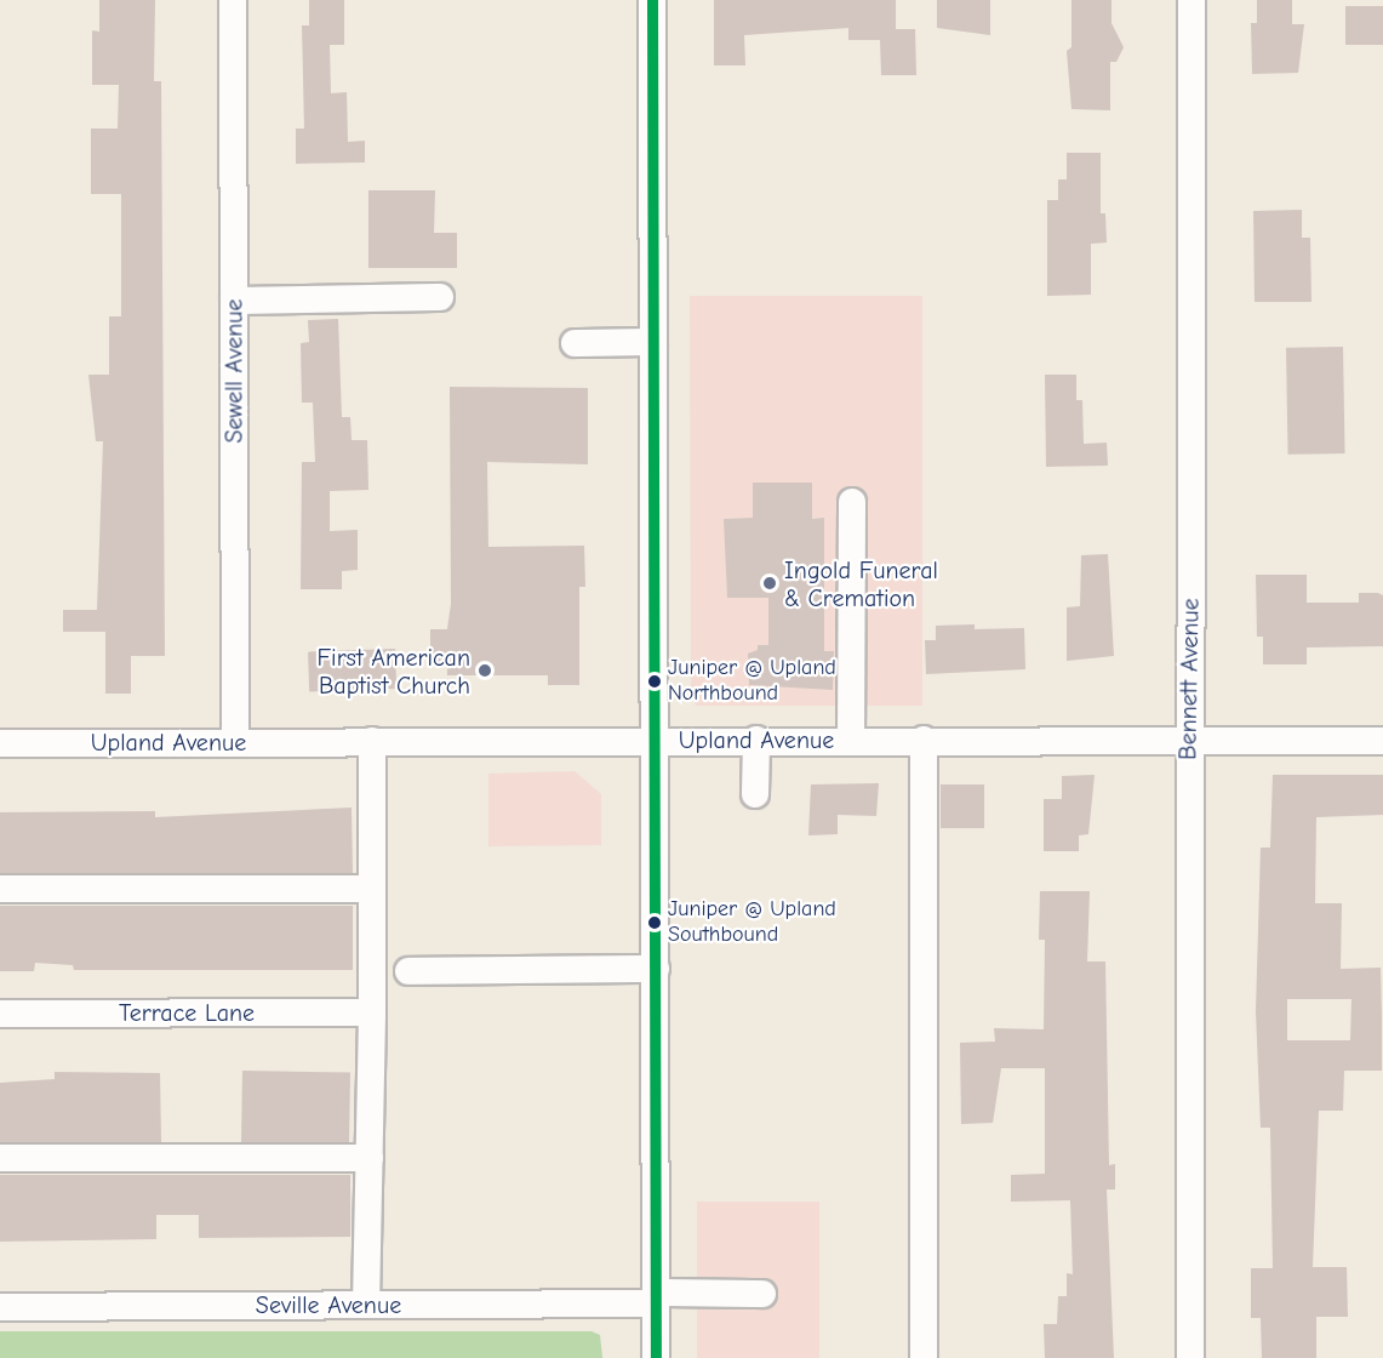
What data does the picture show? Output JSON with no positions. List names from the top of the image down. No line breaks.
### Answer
{"streets":{"street":["Sewell Avenue","Bennett Avenue","Upland Avenue","Terrace Lane","Seville Avenue"]},"crossings":[["Sewell Avenue","Upland Avenue"],["Bennett Avenue","Upland Avenue"]],"places":["Ingold Funeral & Cremation","First American Baptist Church","Juniper @ Upland Northbound","Juniper @ Upland Southbound"]}
